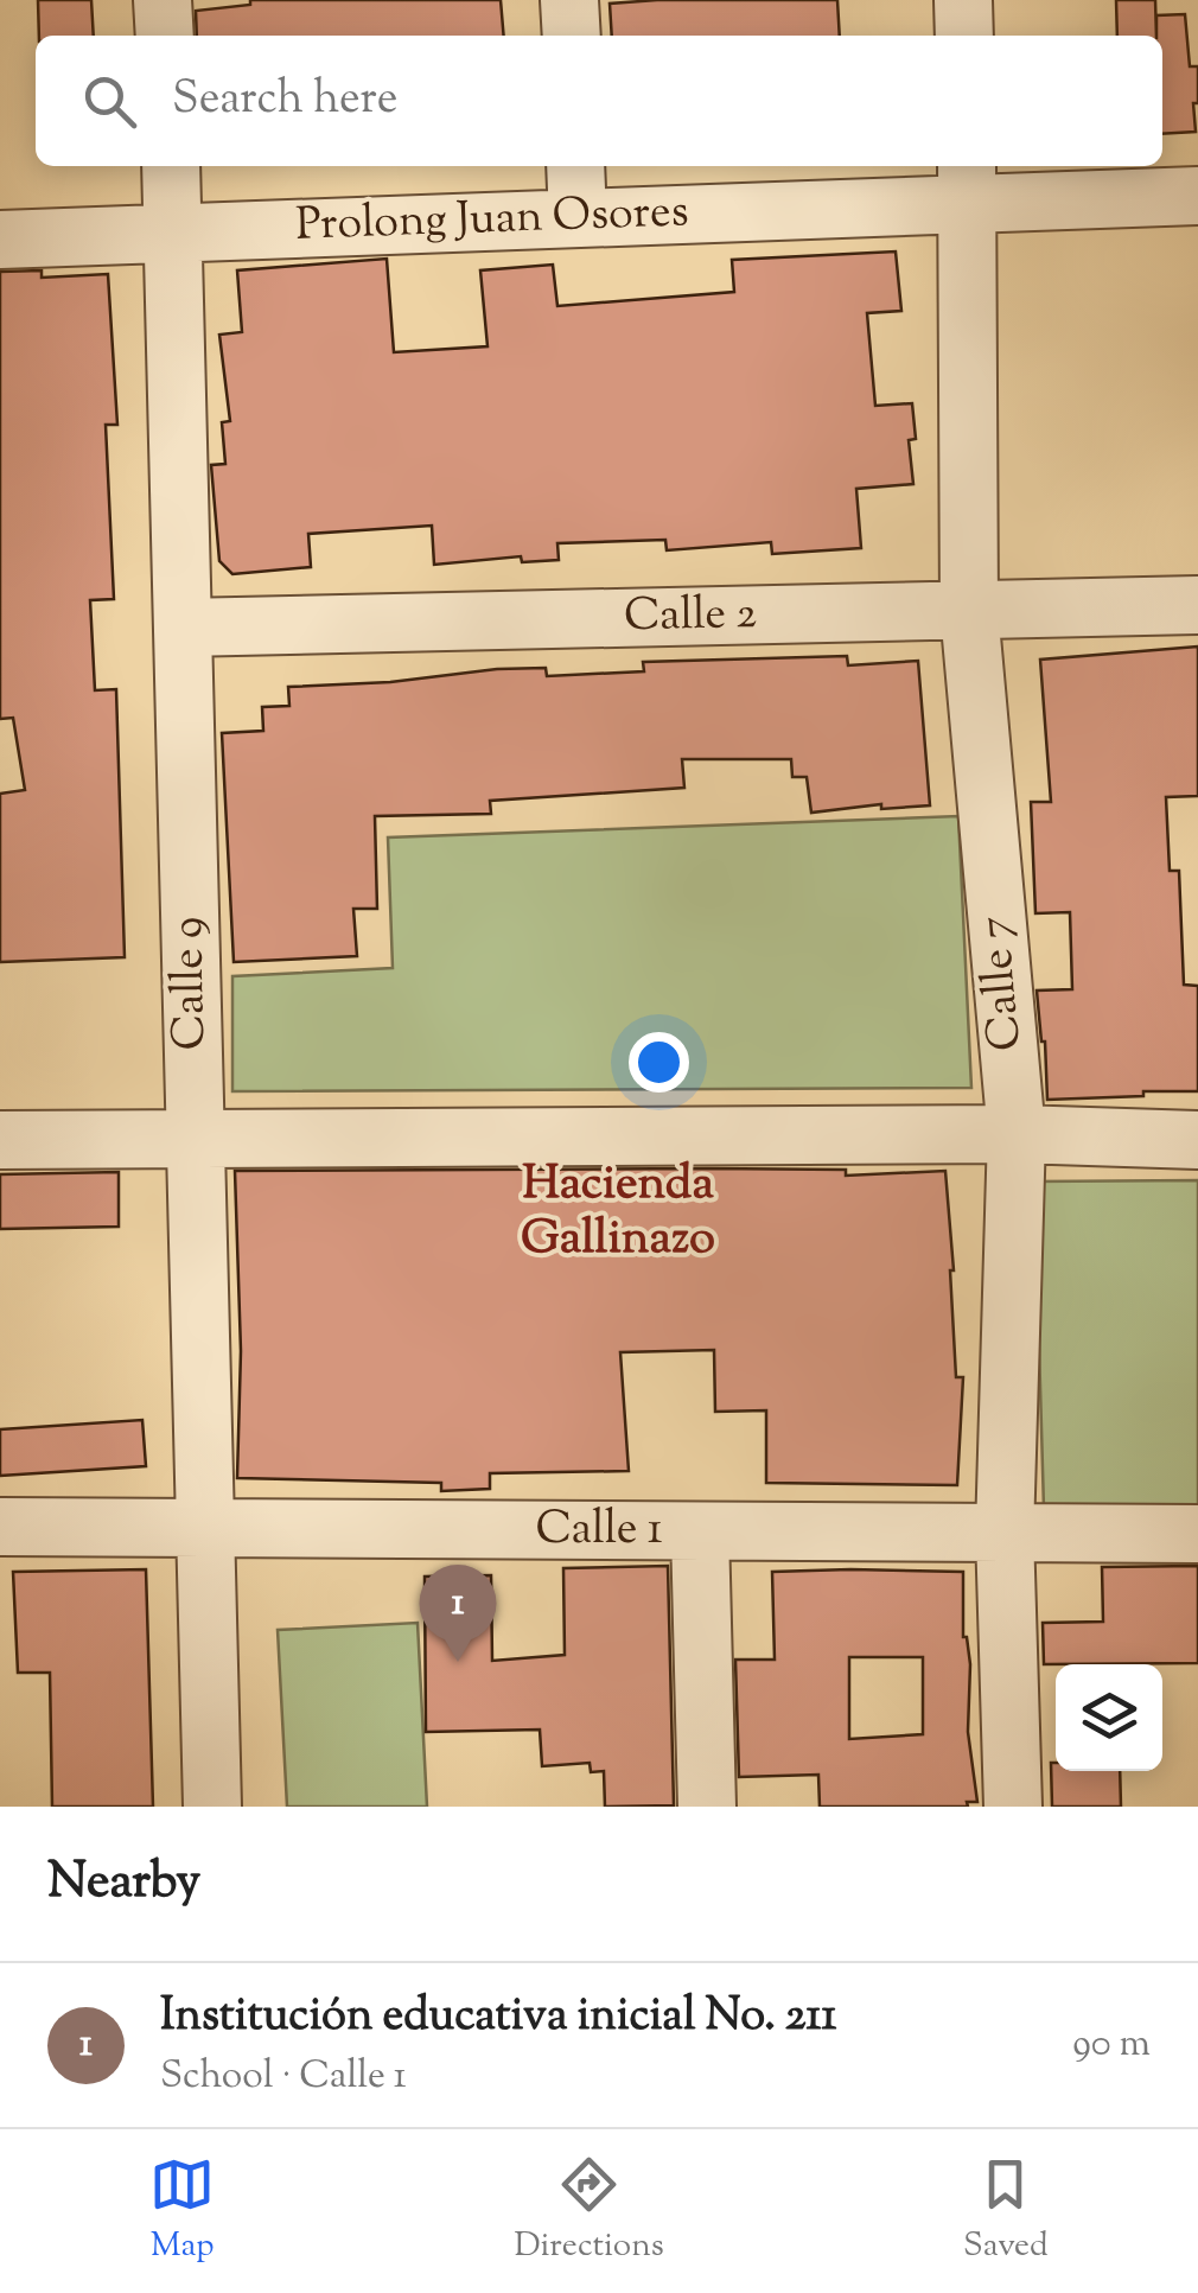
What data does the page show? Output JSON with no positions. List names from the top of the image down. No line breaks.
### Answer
{"streets":{"street":["Prolong Juan Osores","Calle 2","Calle 9","Calle 7","Calle 1"]},"crossings":[["Prolong Juan Osores","Calle 9"],["Prolong Juan Osores","Calle 7"],["Calle 2","Calle 9"],["Calle 2","Calle 7"],["Calle 9","Calle 1"],["Calle 7","Calle 1"]],"districts":["Hacienda Gallinazo"],"page":{"search":"Search here","pins":"1","heading":"Nearby","list":[{"mark":"1","name":"Institución educativa inicial No. 211","note":"School · Calle 1","value":"90 m"}],"nav":["Map","Directions","Saved"]}}
